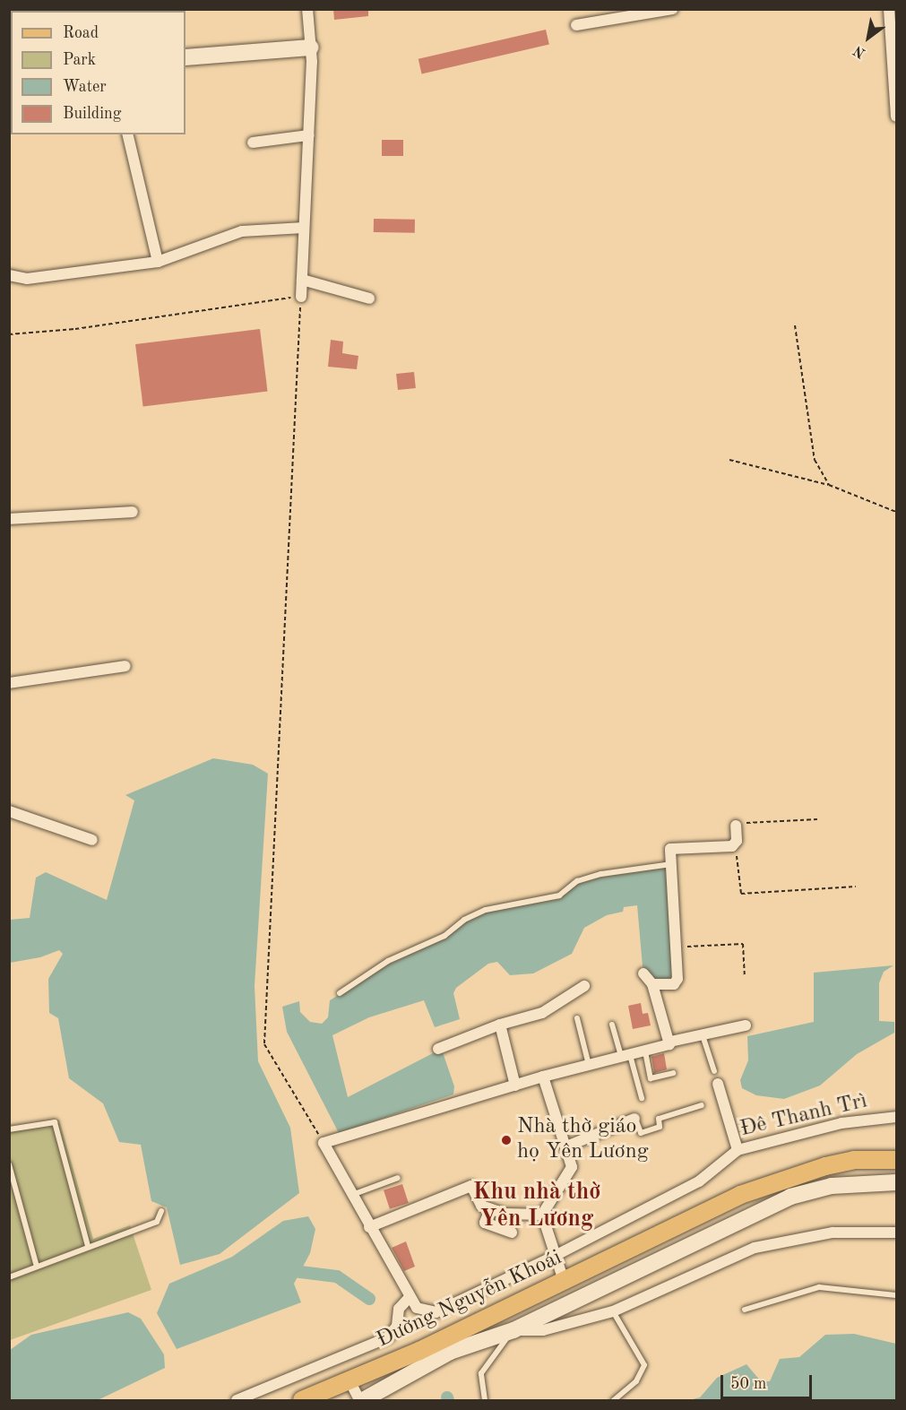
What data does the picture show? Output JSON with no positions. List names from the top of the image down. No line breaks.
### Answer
{"streets":{"main road":["Đường Nguyễn Khoái"],"street":["Đê Thanh Trì"]},"districts":["Khu nhà thờ Yên Lương"],"places":["Nhà thờ giáo họ Yên Lương"],"legend":["Road","Park","Water","Building"],"scale_bar":"50 m","north":"bottom left"}
